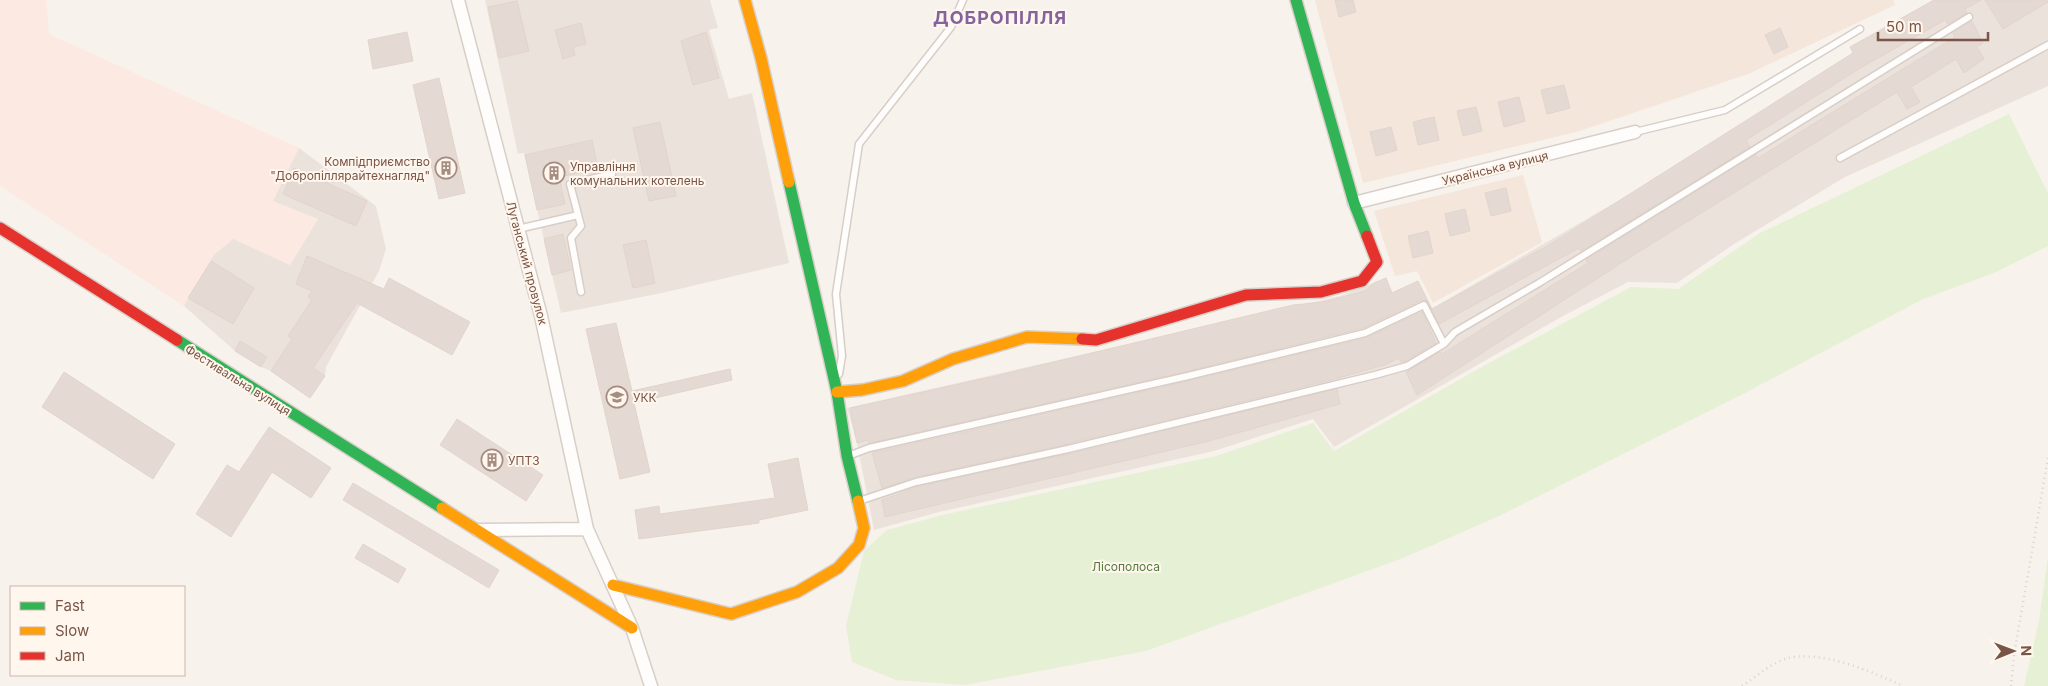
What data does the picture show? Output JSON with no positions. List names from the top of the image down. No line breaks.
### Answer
{"streets":{"street":["Українська вулиця","Луганський провулок","Фестивальна вулиця"]},"districts":["ДОБРОПІЛЛЯ"],"parks":["Лісополоса"],"places":{"building":["Компідприємство \"Добропіллярайтехнагляд\"","Управління комунальних котелень","УПТЗ"],"school or university":["УКК"]},"legend":["Fast","Slow","Jam"],"scale_bar":"50 m","north":"right"}
